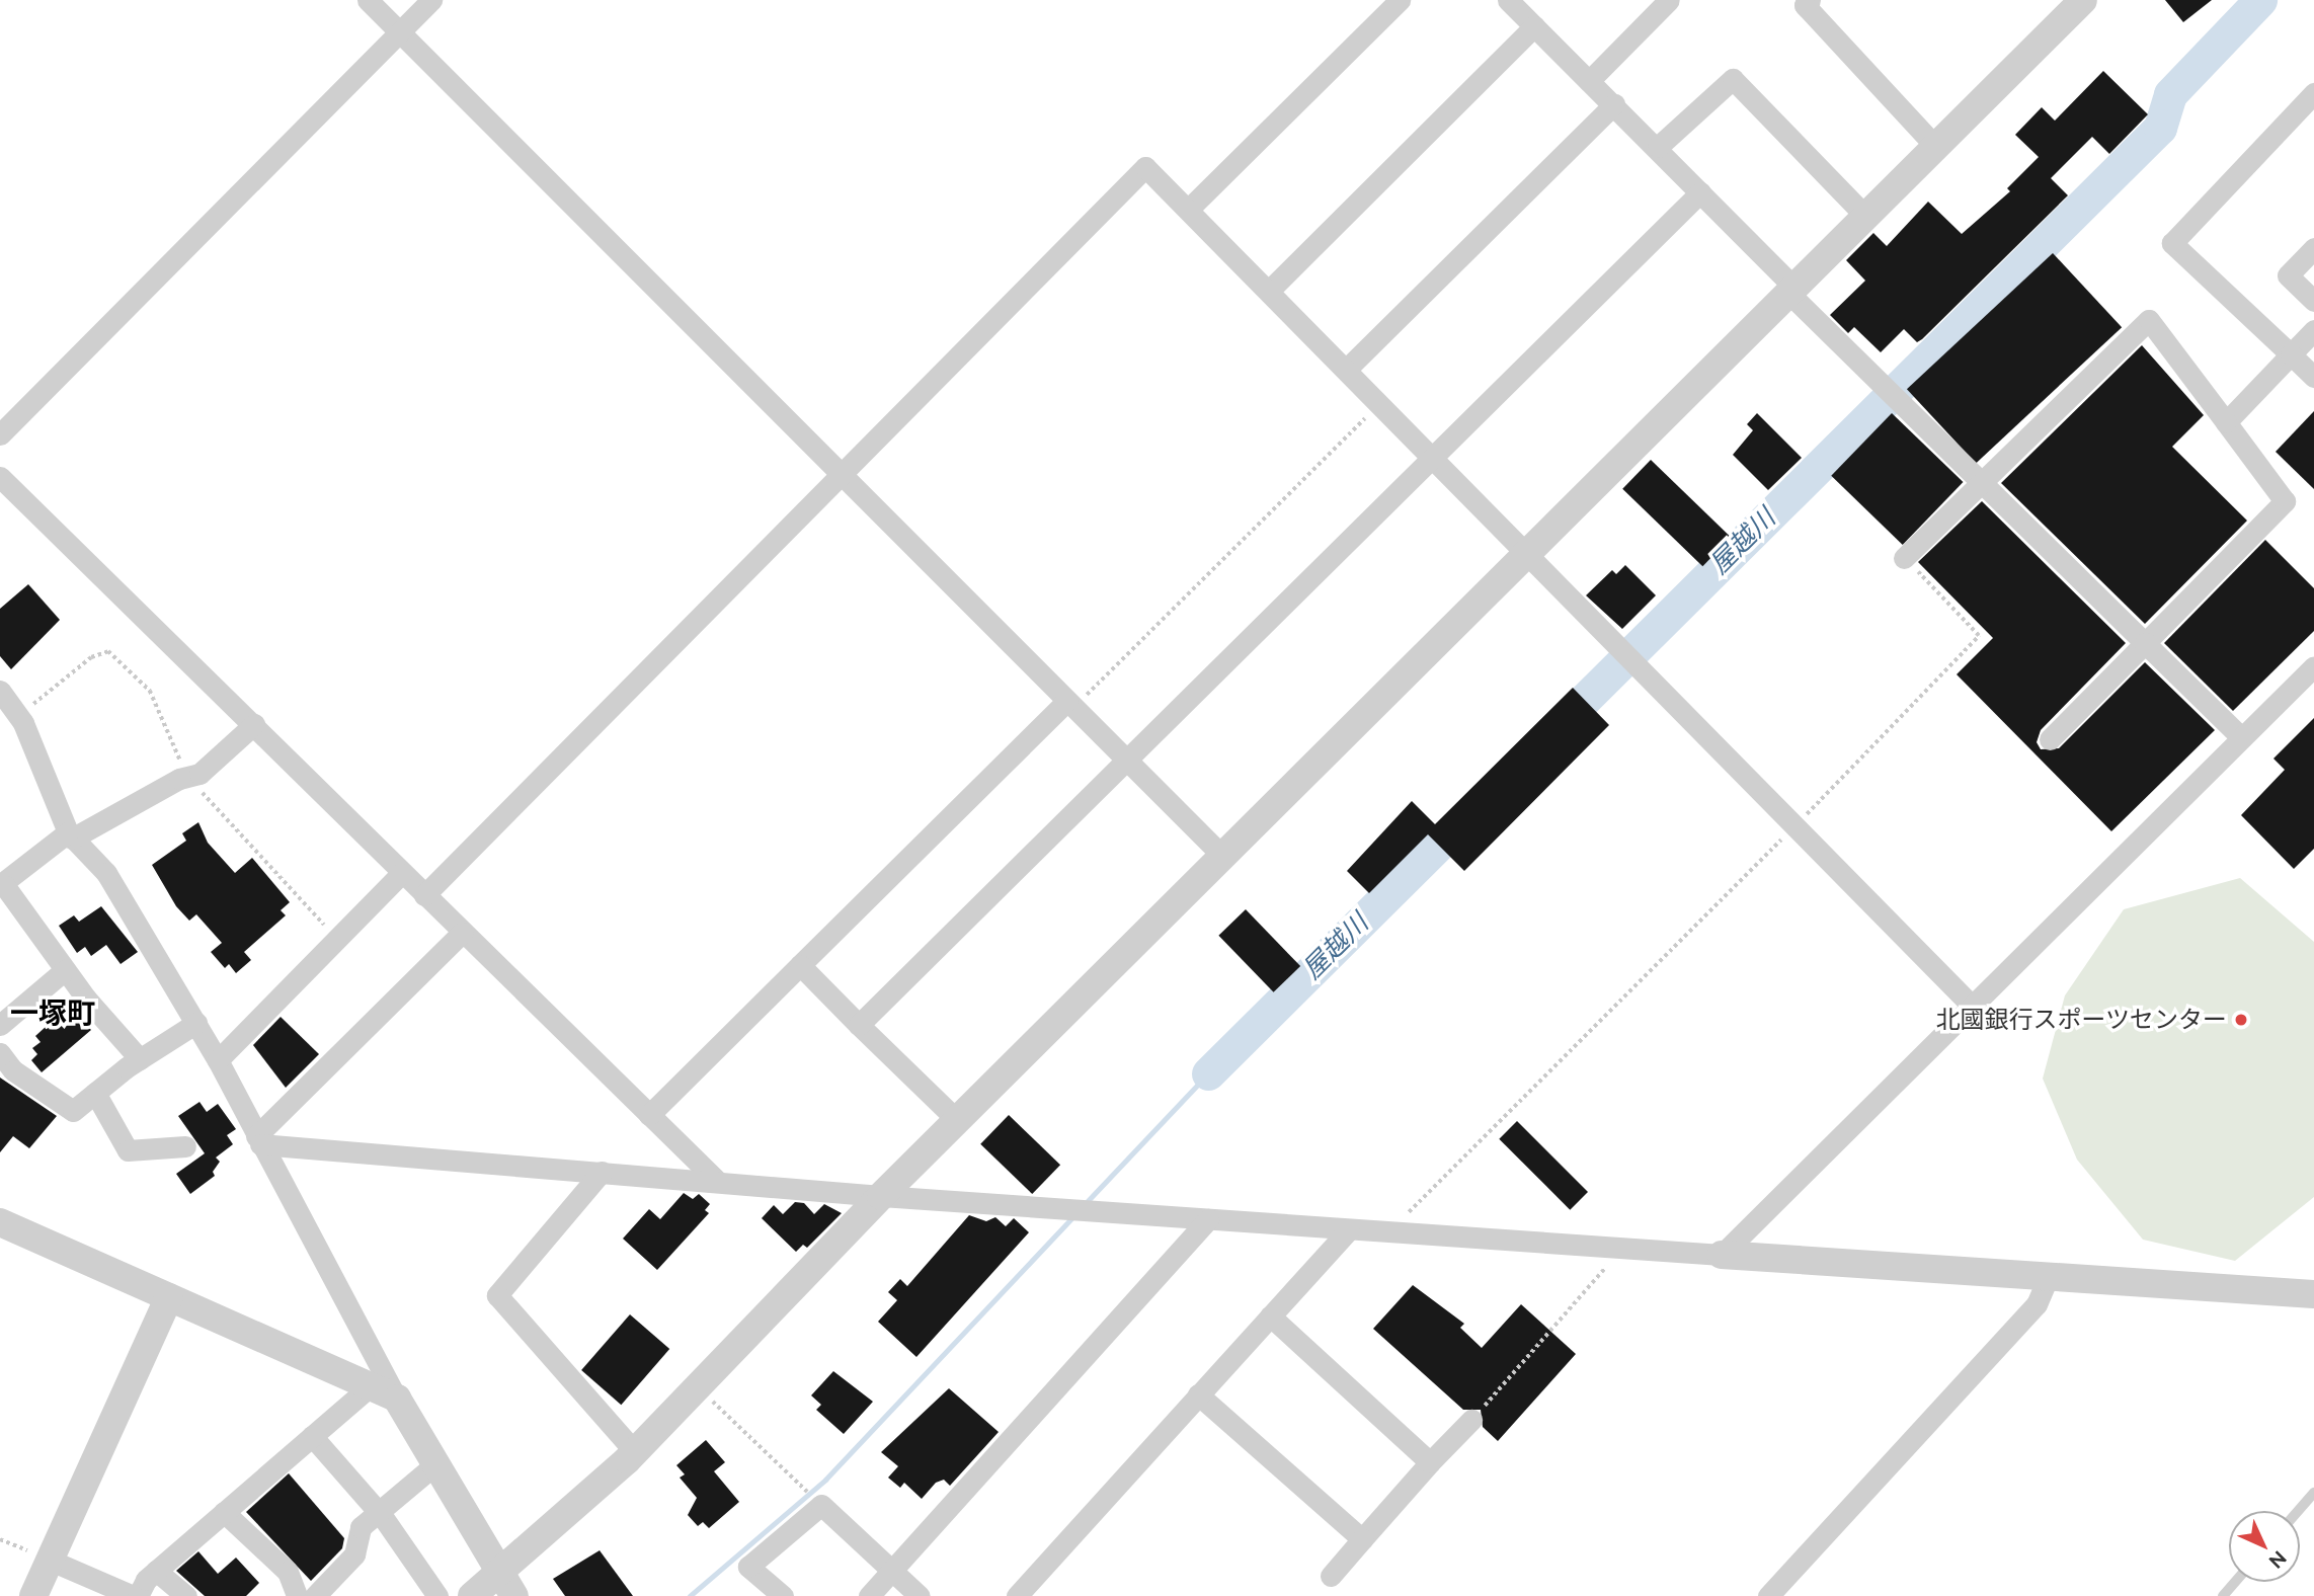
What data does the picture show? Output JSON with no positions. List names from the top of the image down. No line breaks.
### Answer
{"districts":["一塚町"],"water":["屋越川"],"places":["北國銀行スポーツセンター"],"north":"bottom right"}
